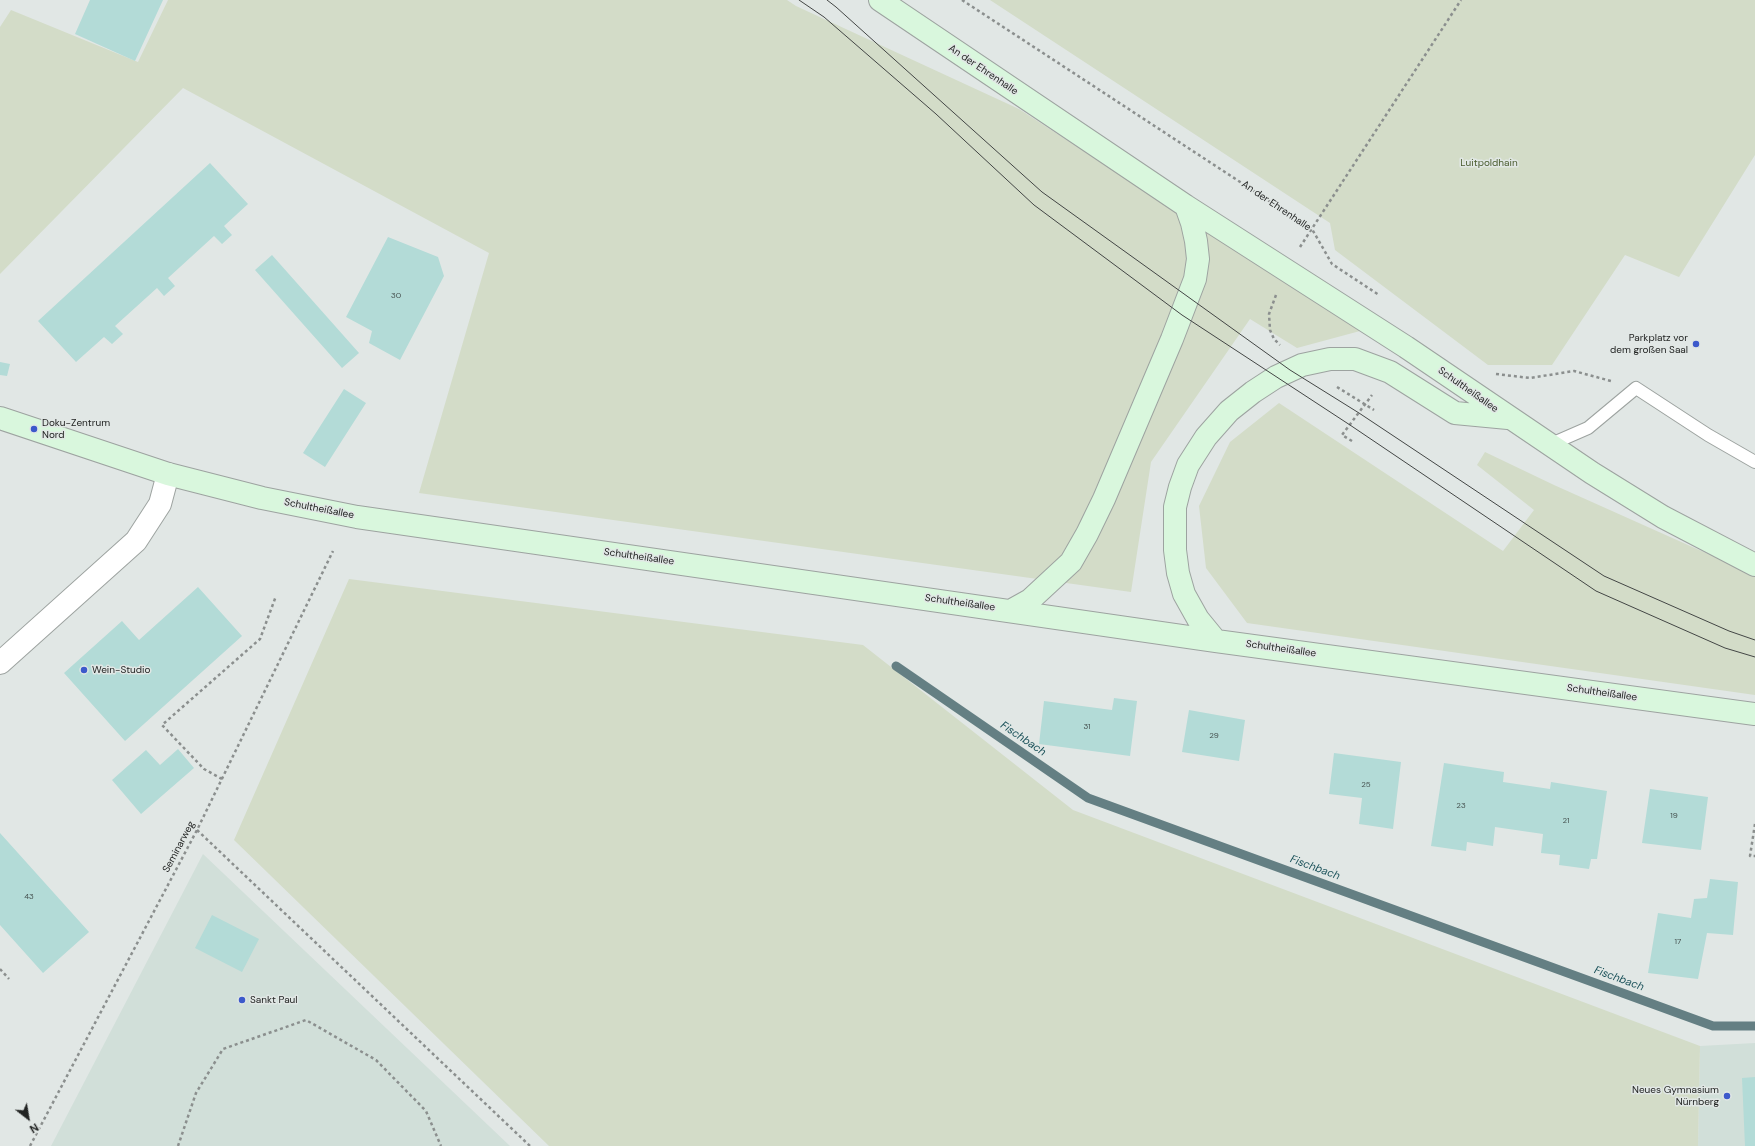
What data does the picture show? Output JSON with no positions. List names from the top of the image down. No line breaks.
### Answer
{"streets":{"main road":["An der Ehrenhalle","Schultheißallee"],"path":["Seminarweg"]},"crossings":[["An der Ehrenhalle","Schultheißallee"]],"water":["Fischbach"],"parks":["Luitpoldhain"],"places":["Parkplatz vor dem großen Saal","Doku-Zentrum Nord","Wein-Studio","Sankt Paul","Neues Gymnasium Nürnberg"],"house_numbers":["30","31","29","25","23","19","21","43","17"],"north":"bottom right"}
